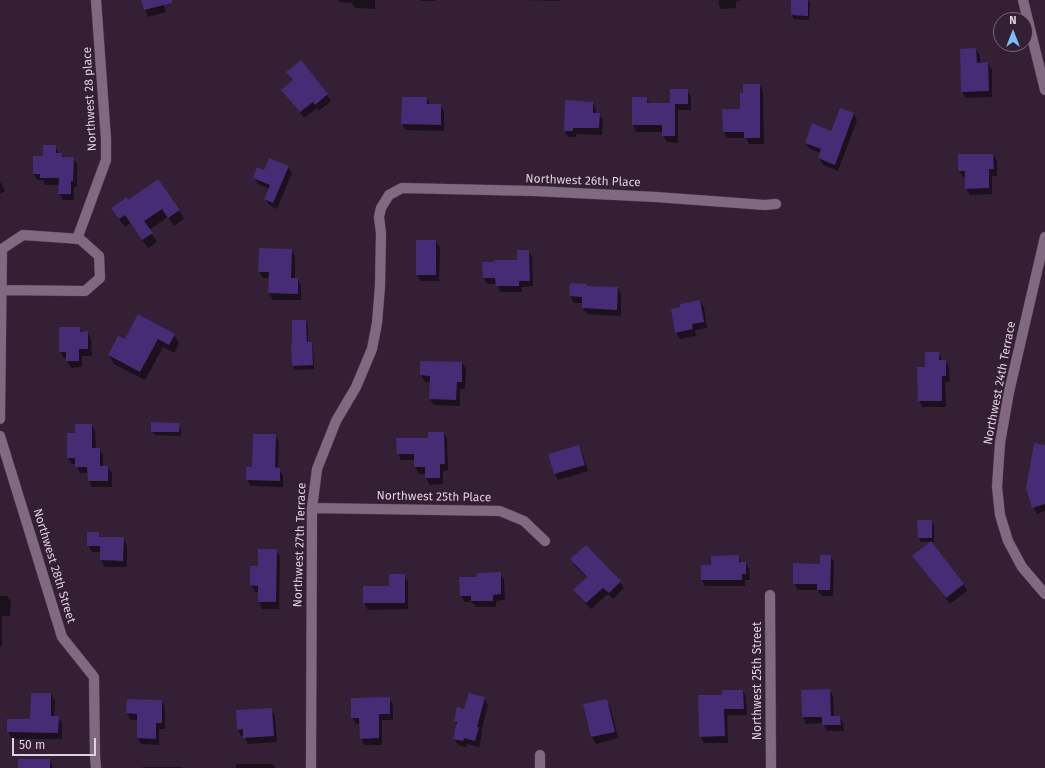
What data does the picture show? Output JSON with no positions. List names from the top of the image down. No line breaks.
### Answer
{"streets":{"street":["Northwest 28 place","Northwest 26th Place","Northwest 24th Terrace","Northwest 25th Place","Northwest 27th Terrace","Northwest 28th Street","Northwest 25th Street"]},"crossings":[["Northwest 26th Place","Northwest 27th Terrace"],["Northwest 25th Place","Northwest 27th Terrace"]],"scale_bar":"50 m","north":"top"}
